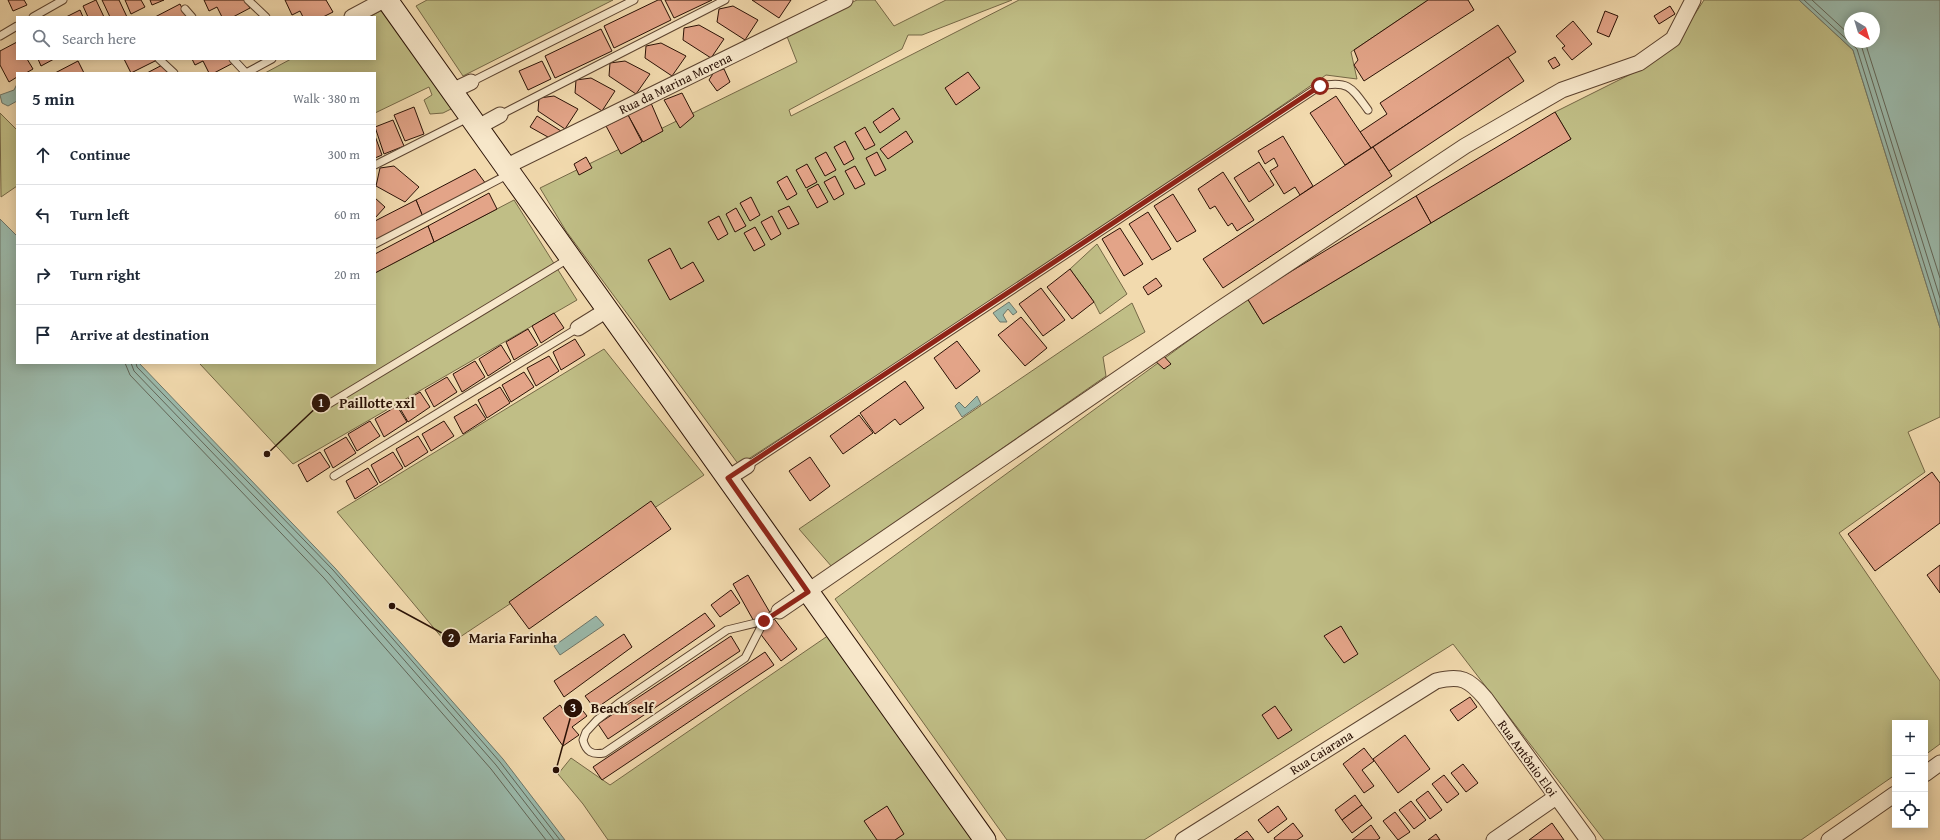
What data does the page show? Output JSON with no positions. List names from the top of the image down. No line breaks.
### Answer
{"streets":{"street":["Rua da Marina Morena","Rua Caiarana","Rua Antônio Eloi"]},"crossings":[["Rua Caiarana","Rua Antônio Eloi"]],"places":["Paillotte xxl","Maria Farinha","Beach self"],"north":"bottom right","page":{"search":"Search here","heading":["5 min","Walk · 380 m"],"list":[["Continue","300 m"],["Turn left","60 m"],["Turn right","20 m"],"Arrive at destination"],"map_buttons":["+","−"]}}
